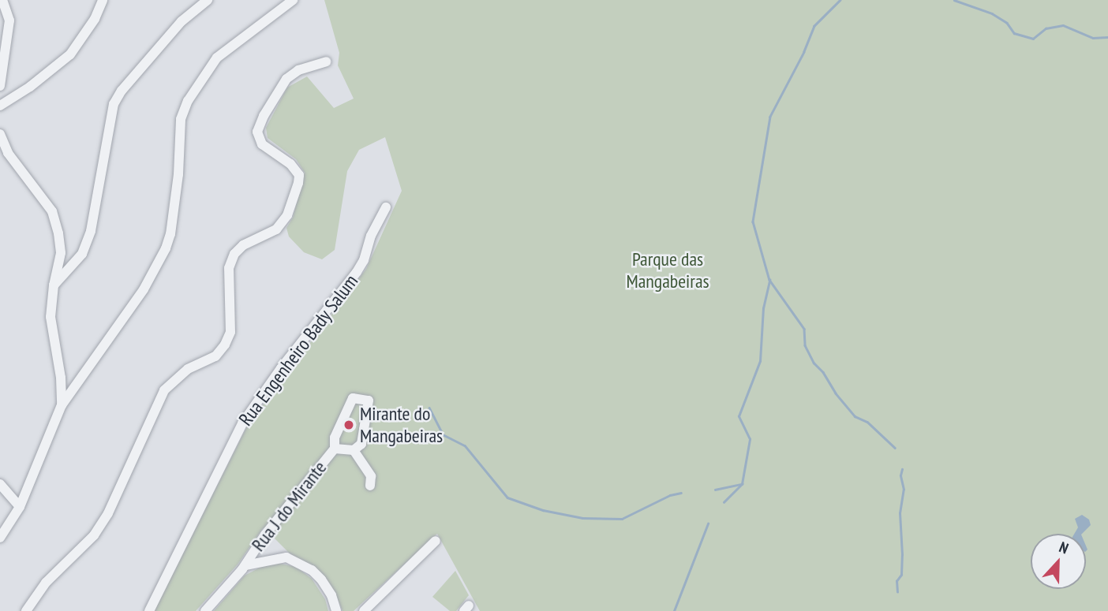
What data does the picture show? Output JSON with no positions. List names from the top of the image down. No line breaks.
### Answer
{"streets":{"street":["Rua Engenheiro Bady Salum","Rua J do Mirante"]},"parks":["Parque das Mangabeiras"],"places":["Mirante do Mangabeiras"],"north":"top"}
